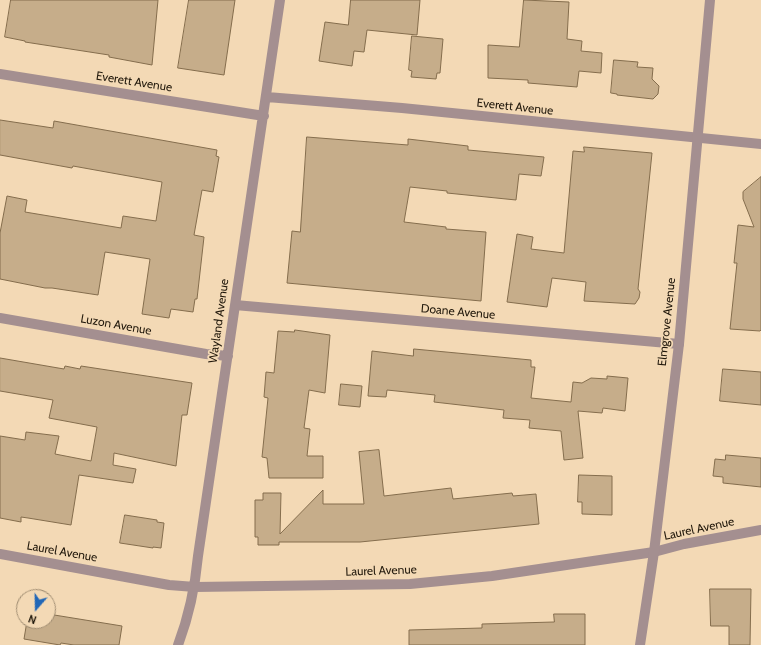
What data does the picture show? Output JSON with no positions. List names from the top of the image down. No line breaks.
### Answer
{"streets":{"street":["Everett Avenue","Doane Avenue","Wayland Avenue","Elmgrove Avenue","Luzon Avenue","Laurel Avenue"]},"crossings":[["Everett Avenue","Wayland Avenue"],["Everett Avenue","Elmgrove Avenue"],["Doane Avenue","Wayland Avenue"],["Doane Avenue","Elmgrove Avenue"],["Wayland Avenue","Luzon Avenue"],["Wayland Avenue","Laurel Avenue"],["Elmgrove Avenue","Laurel Avenue"]],"north":"bottom"}
